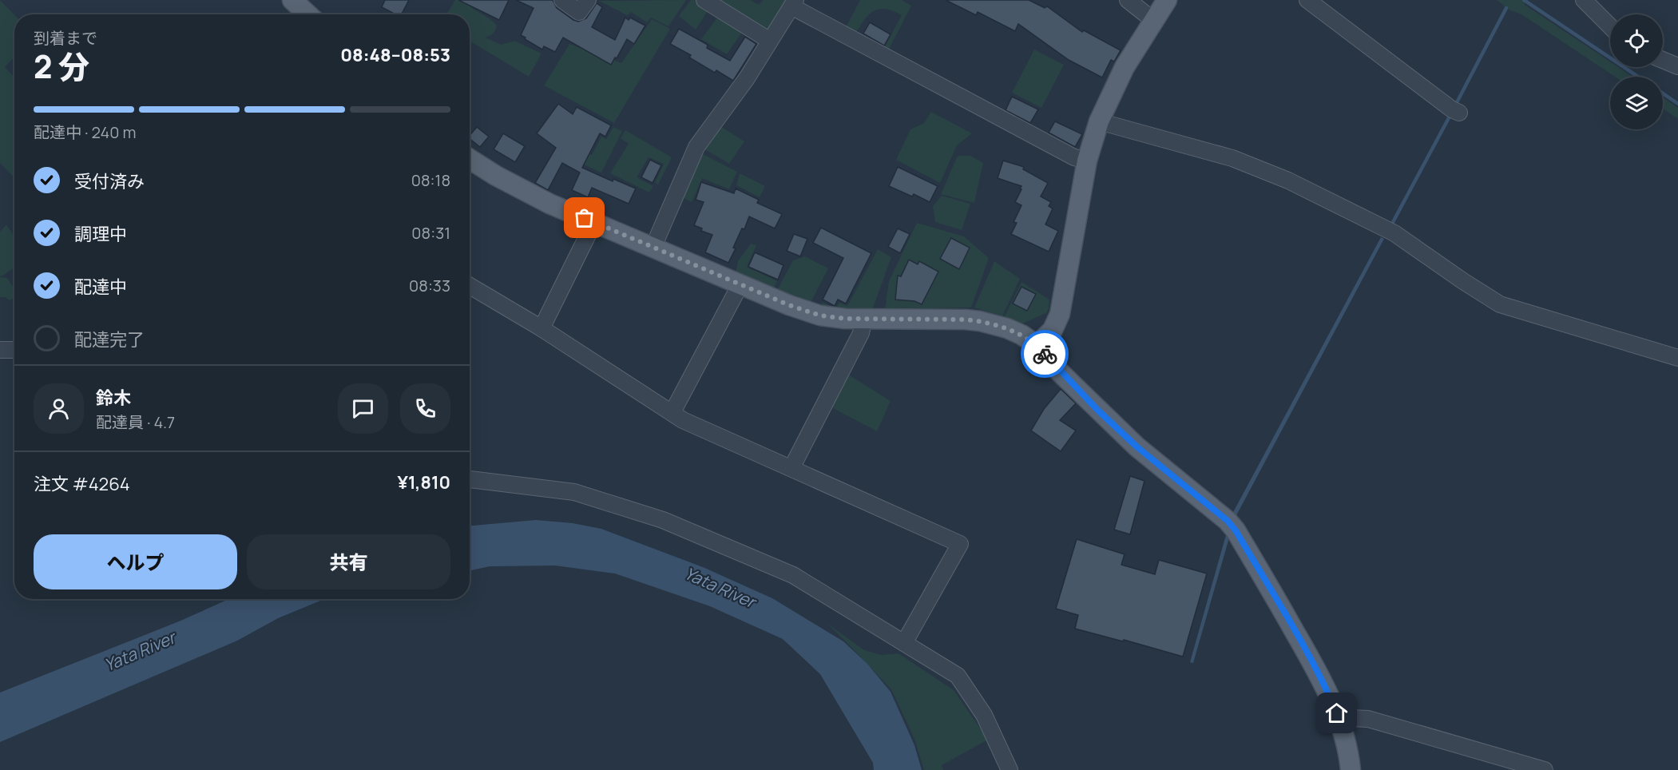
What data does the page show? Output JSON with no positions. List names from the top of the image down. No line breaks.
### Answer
{"water":["Yata River"],"page":{"heading":["2 分","到着まで","08:48–08:53"],"panel":["鈴木","配達員 · 4.7","注文 #4264","¥1,810"],"bar":"配達中 · 240 m","list":[["受付済み","08:18"],["調理中","08:31"],["配達中","08:33"],"配達完了"],"buttons":["ヘルプ","共有"]}}
